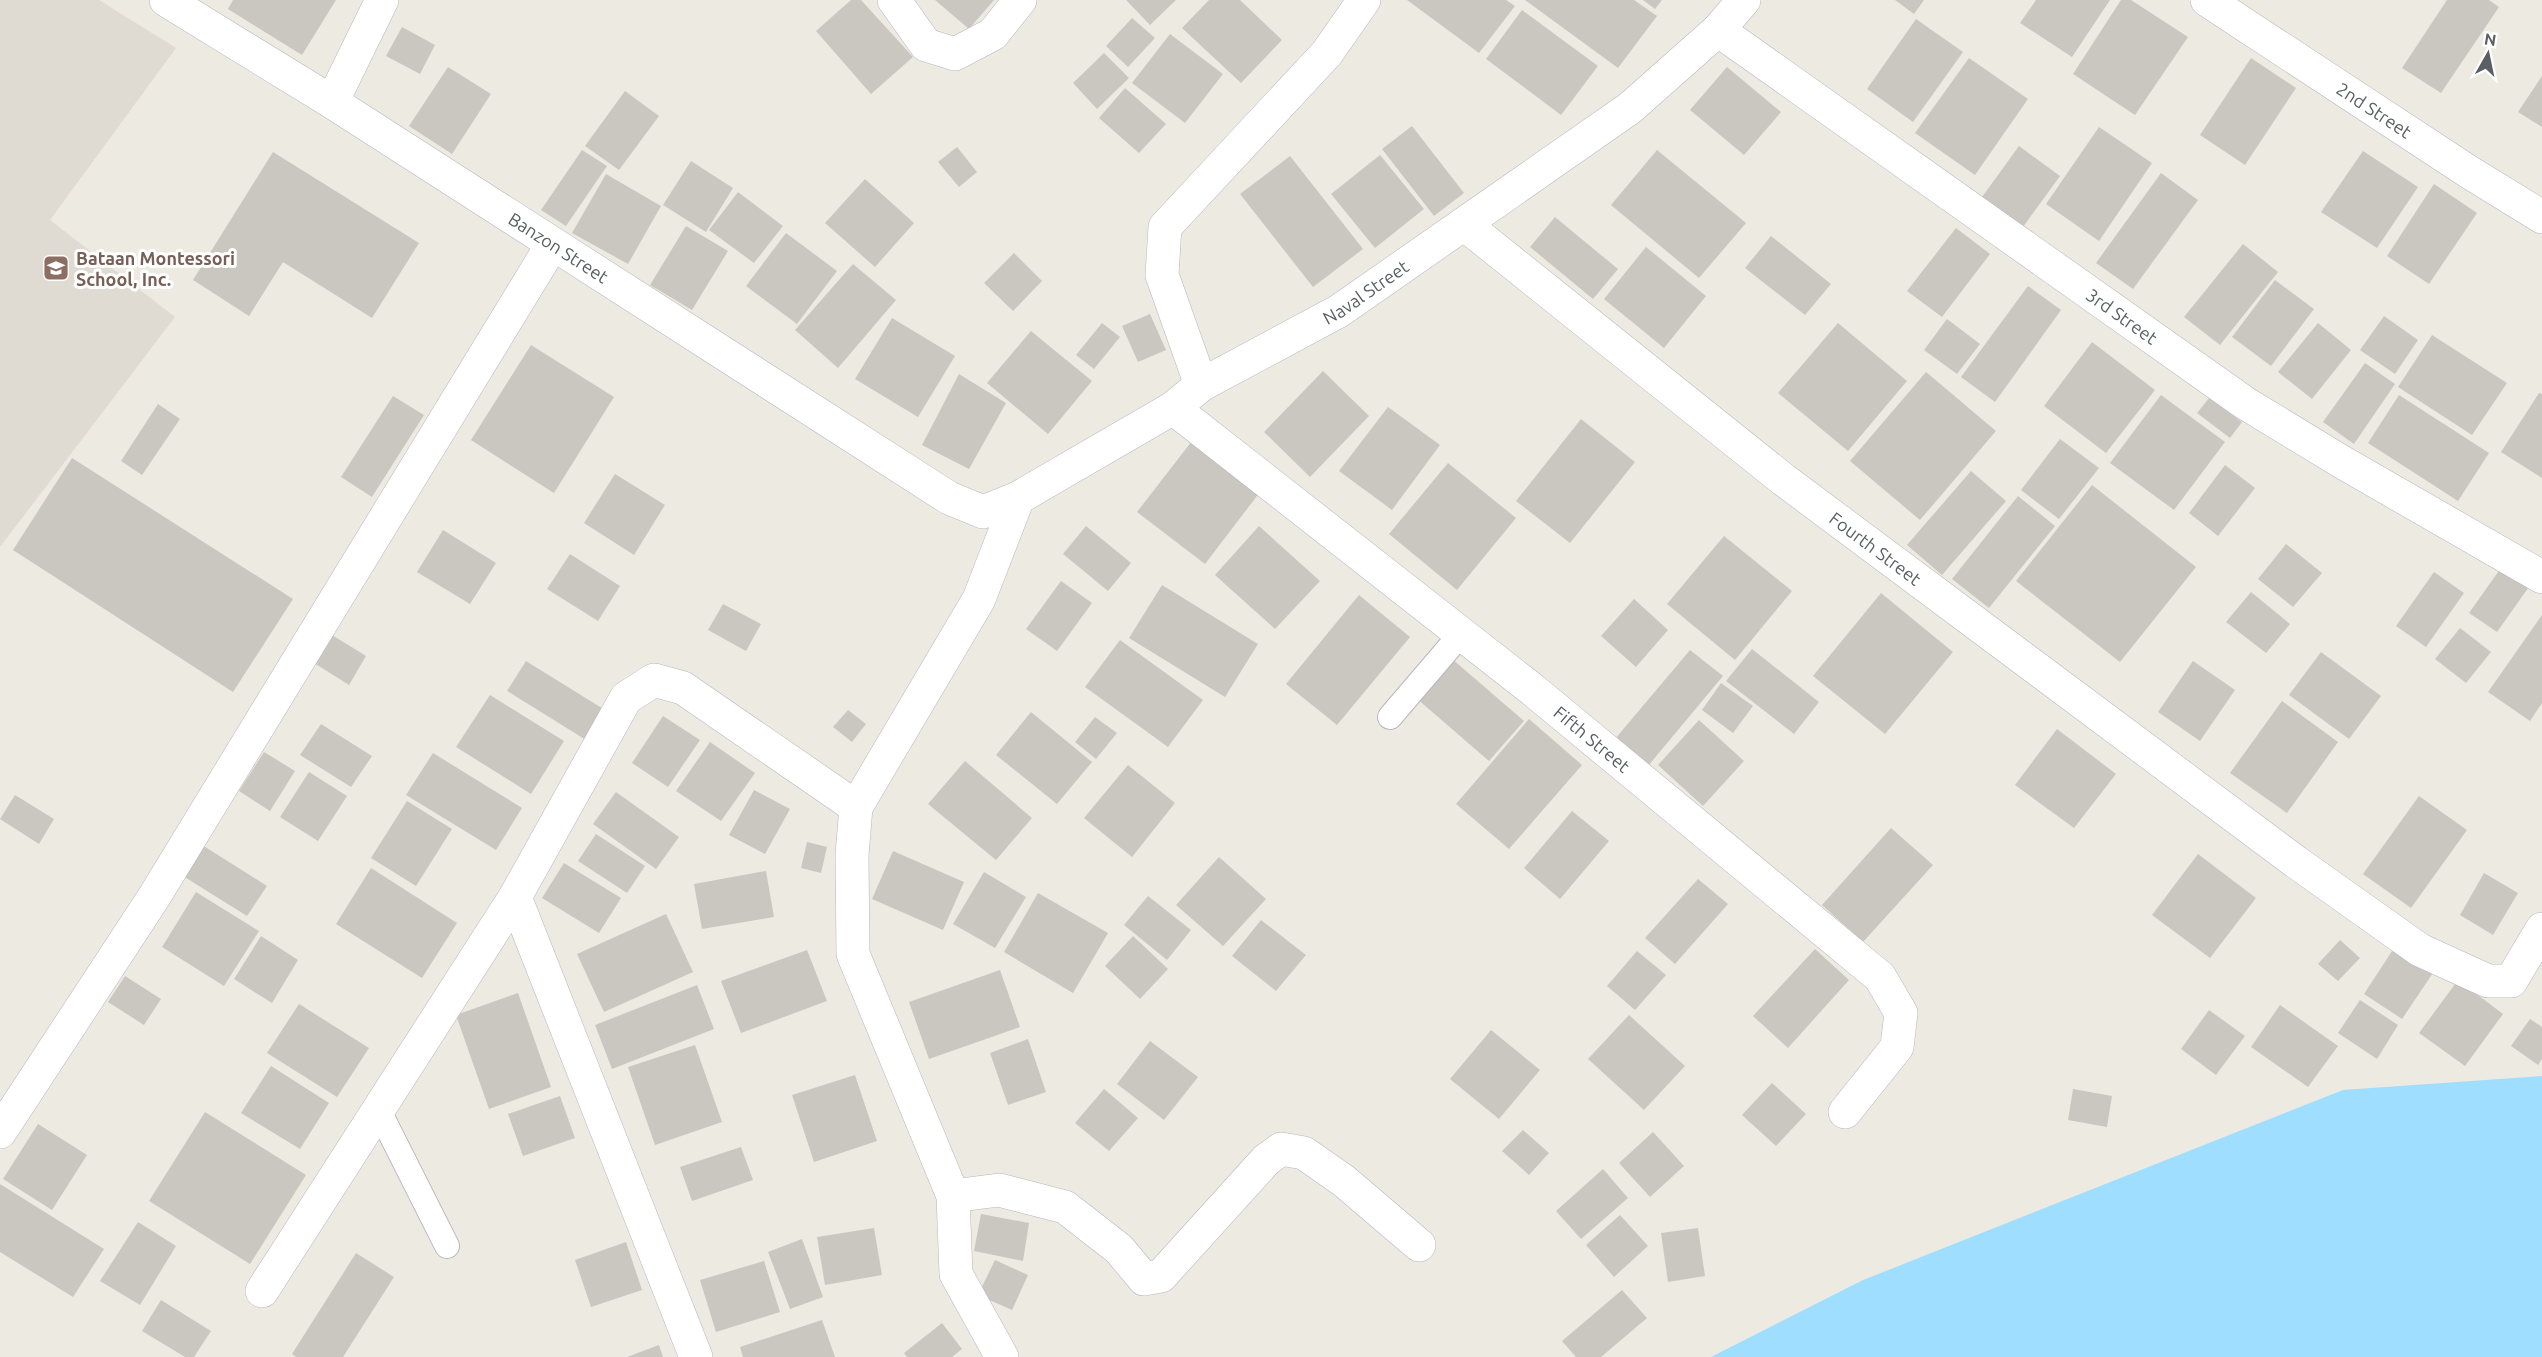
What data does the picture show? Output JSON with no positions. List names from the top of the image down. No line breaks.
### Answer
{"streets":{"street":["2nd Street","Banzon Street","Naval Street","3rd Street","Fourth Street","Fifth Street"]},"crossings":[["Banzon Street","Naval Street"],["Naval Street","3rd Street"],["Naval Street","Fourth Street"],["Naval Street","Fifth Street"]],"places":{"school or university":["Bataan Montessori School, Inc."]},"north":"top"}
